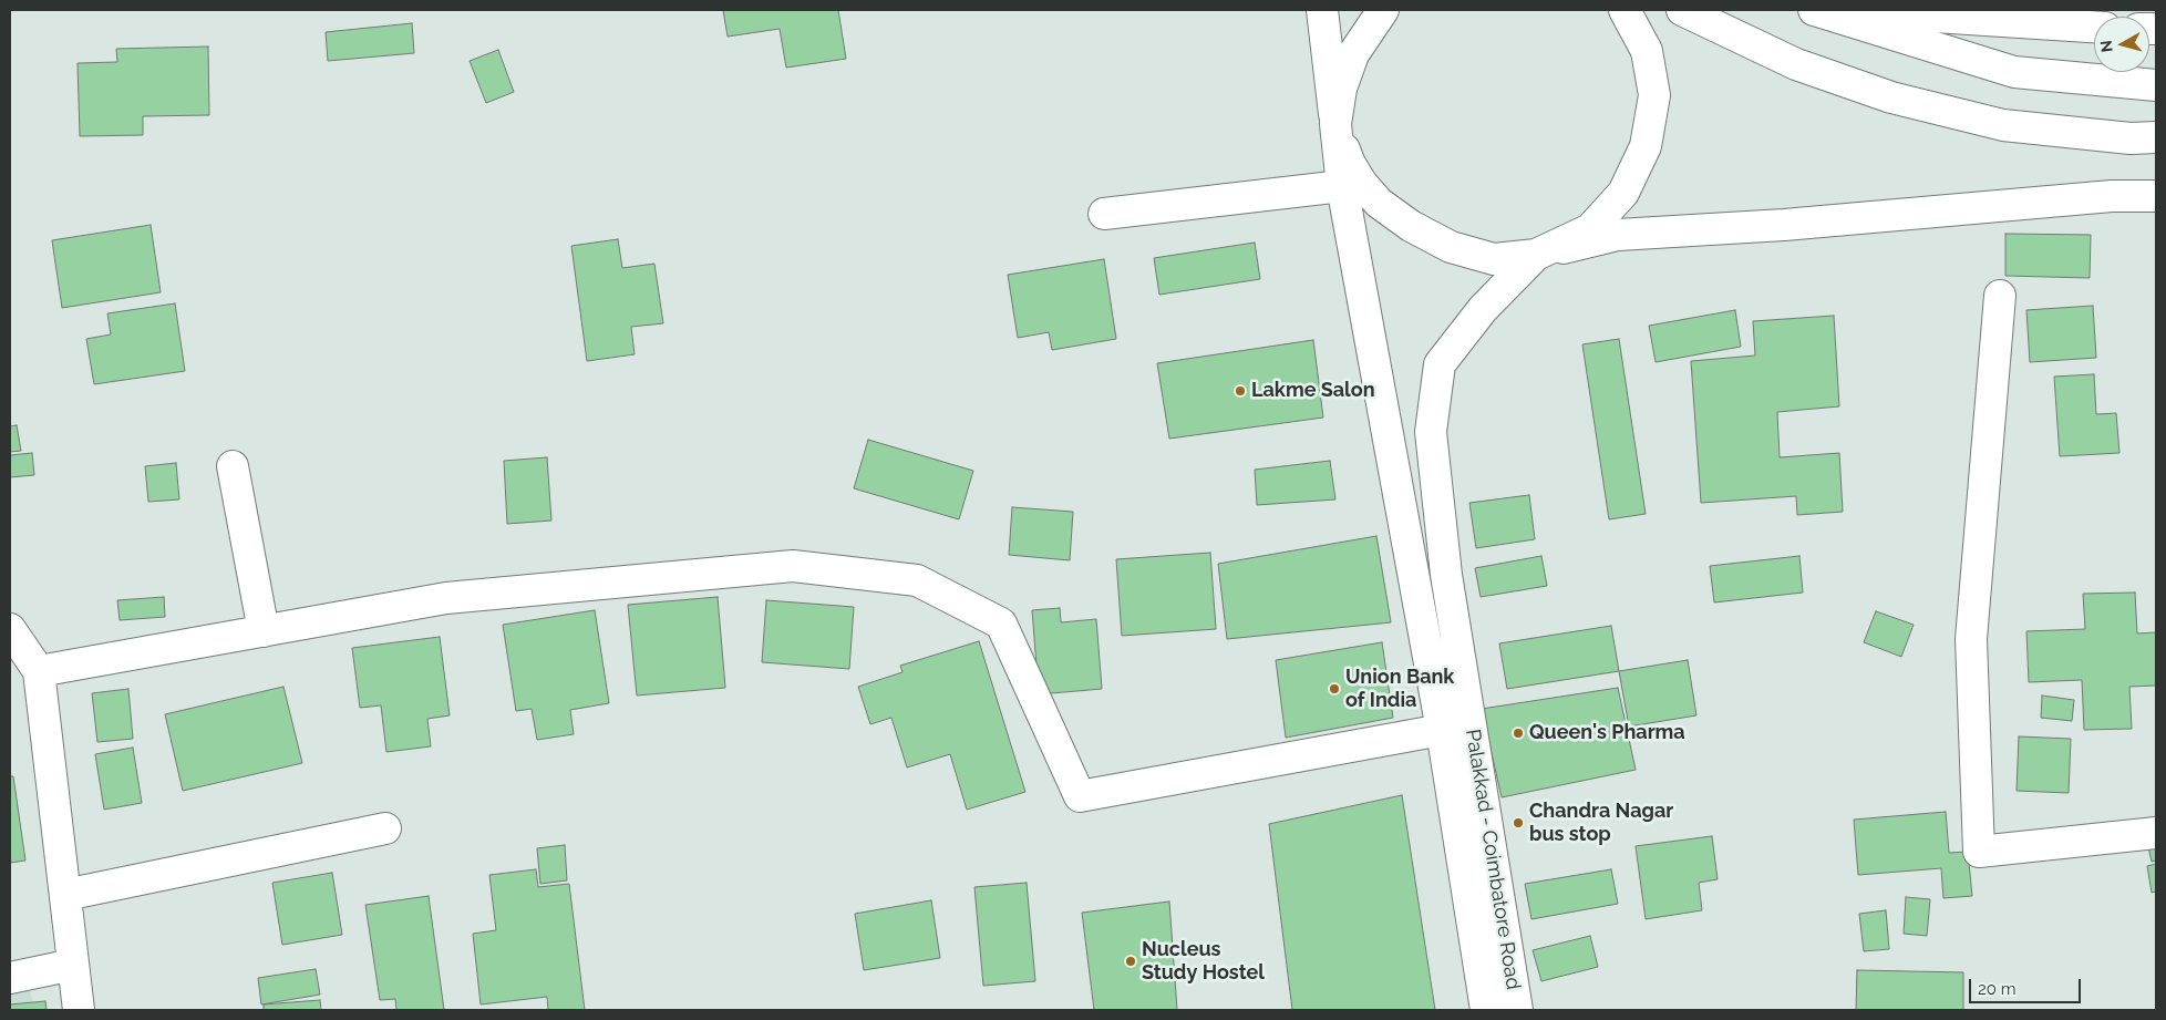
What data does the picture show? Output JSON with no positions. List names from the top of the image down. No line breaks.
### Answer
{"streets":{"main road":["Palakkad - Coimbatore Road"]},"places":["Lakme Salon","Union Bank of India","Queen's Pharma","Chandra Nagar bus stop","Nucleus Study Hostel"],"scale_bar":"20 m","north":"left"}
